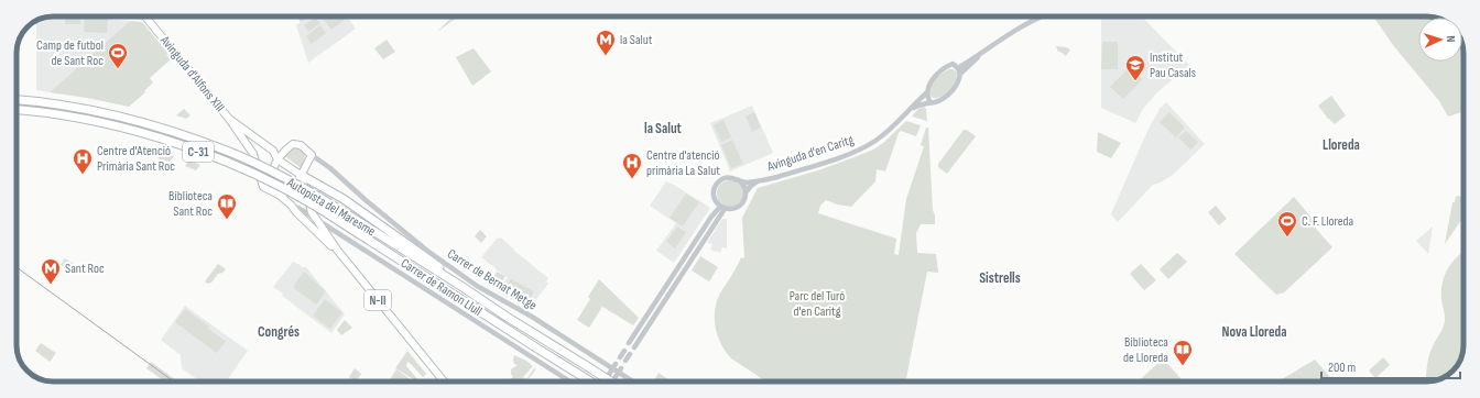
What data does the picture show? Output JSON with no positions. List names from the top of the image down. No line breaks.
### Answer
{"streets":{"highway":["C-31","Autopista del Maresme"],"main road":["Avinguda d'Alfons XIII","N-II"],"street":["Avinguda d'en Caritg","Carrer de Bernat Metge","Carrer de Ramon Llull"]},"crossings":[["Avinguda d'Alfons XIII","N-II"],["Carrer de Ramon Llull","N-II"]],"districts":["la Salut","Lloreda","Sistrells","Congrés","Nova Lloreda"],"parks":["Parc del Turó d'en Caritg"],"places":{"metro station":["la Salut","Sant Roc"],"sports":["Camp de futbol de Sant Roc","C. F. Lloreda"],"school or university":["Institut Pau Casals"],"hospital":["Centre d'Atenció Primària Sant Roc","Centre d'atenció primària La Salut"],"library":["Biblioteca Sant Roc","Biblioteca de Lloreda"]},"scale_bar":"200 m","north":"right"}
